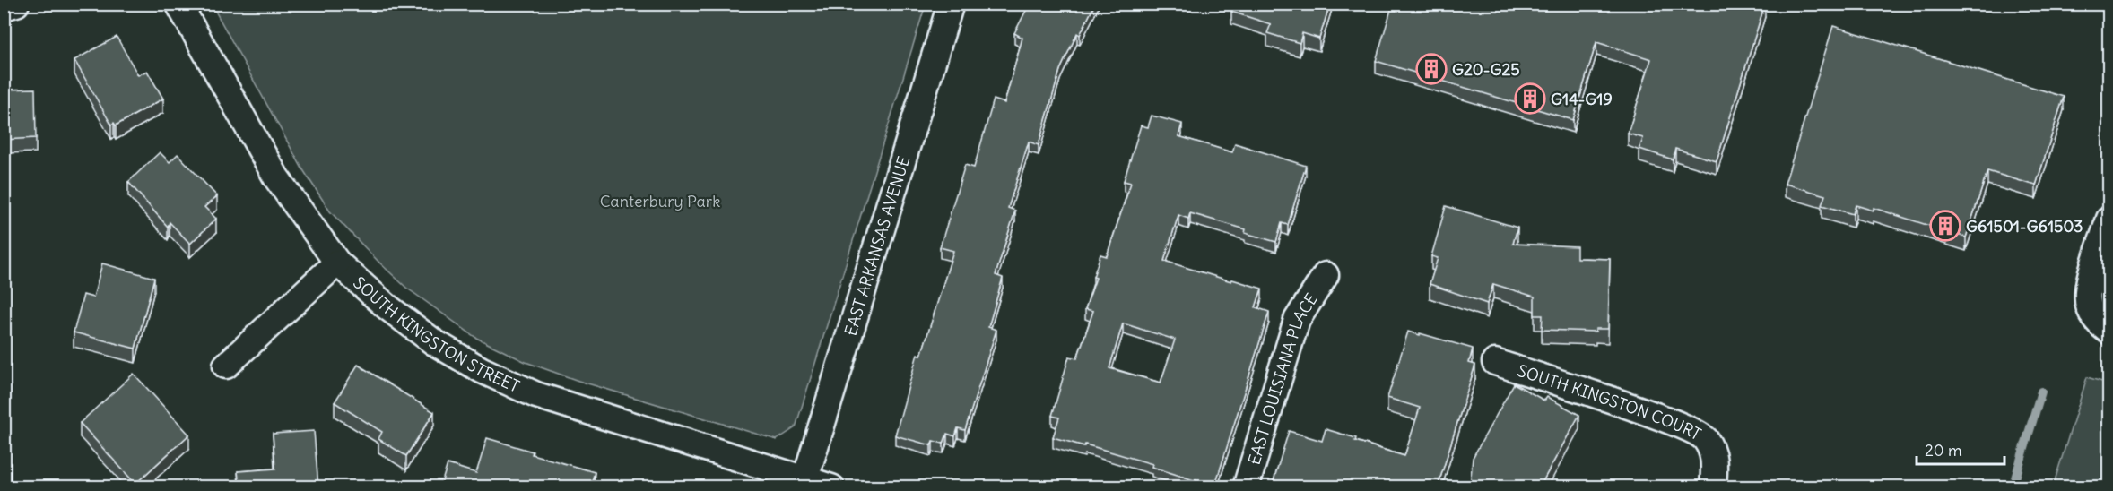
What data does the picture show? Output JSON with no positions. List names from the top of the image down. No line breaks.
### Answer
{"streets":{"street":["EAST ARKANSAS AVENUE","SOUTH KINGSTON STREET","EAST LOUISIANA PLACE","SOUTH KINGSTON COURT"]},"crossings":[["EAST ARKANSAS AVENUE","SOUTH KINGSTON STREET"]],"parks":["Canterbury Park"],"places":{"building":["G20-G25","G14-G19","G61501-G61503"]},"scale_bar":"20 m"}
